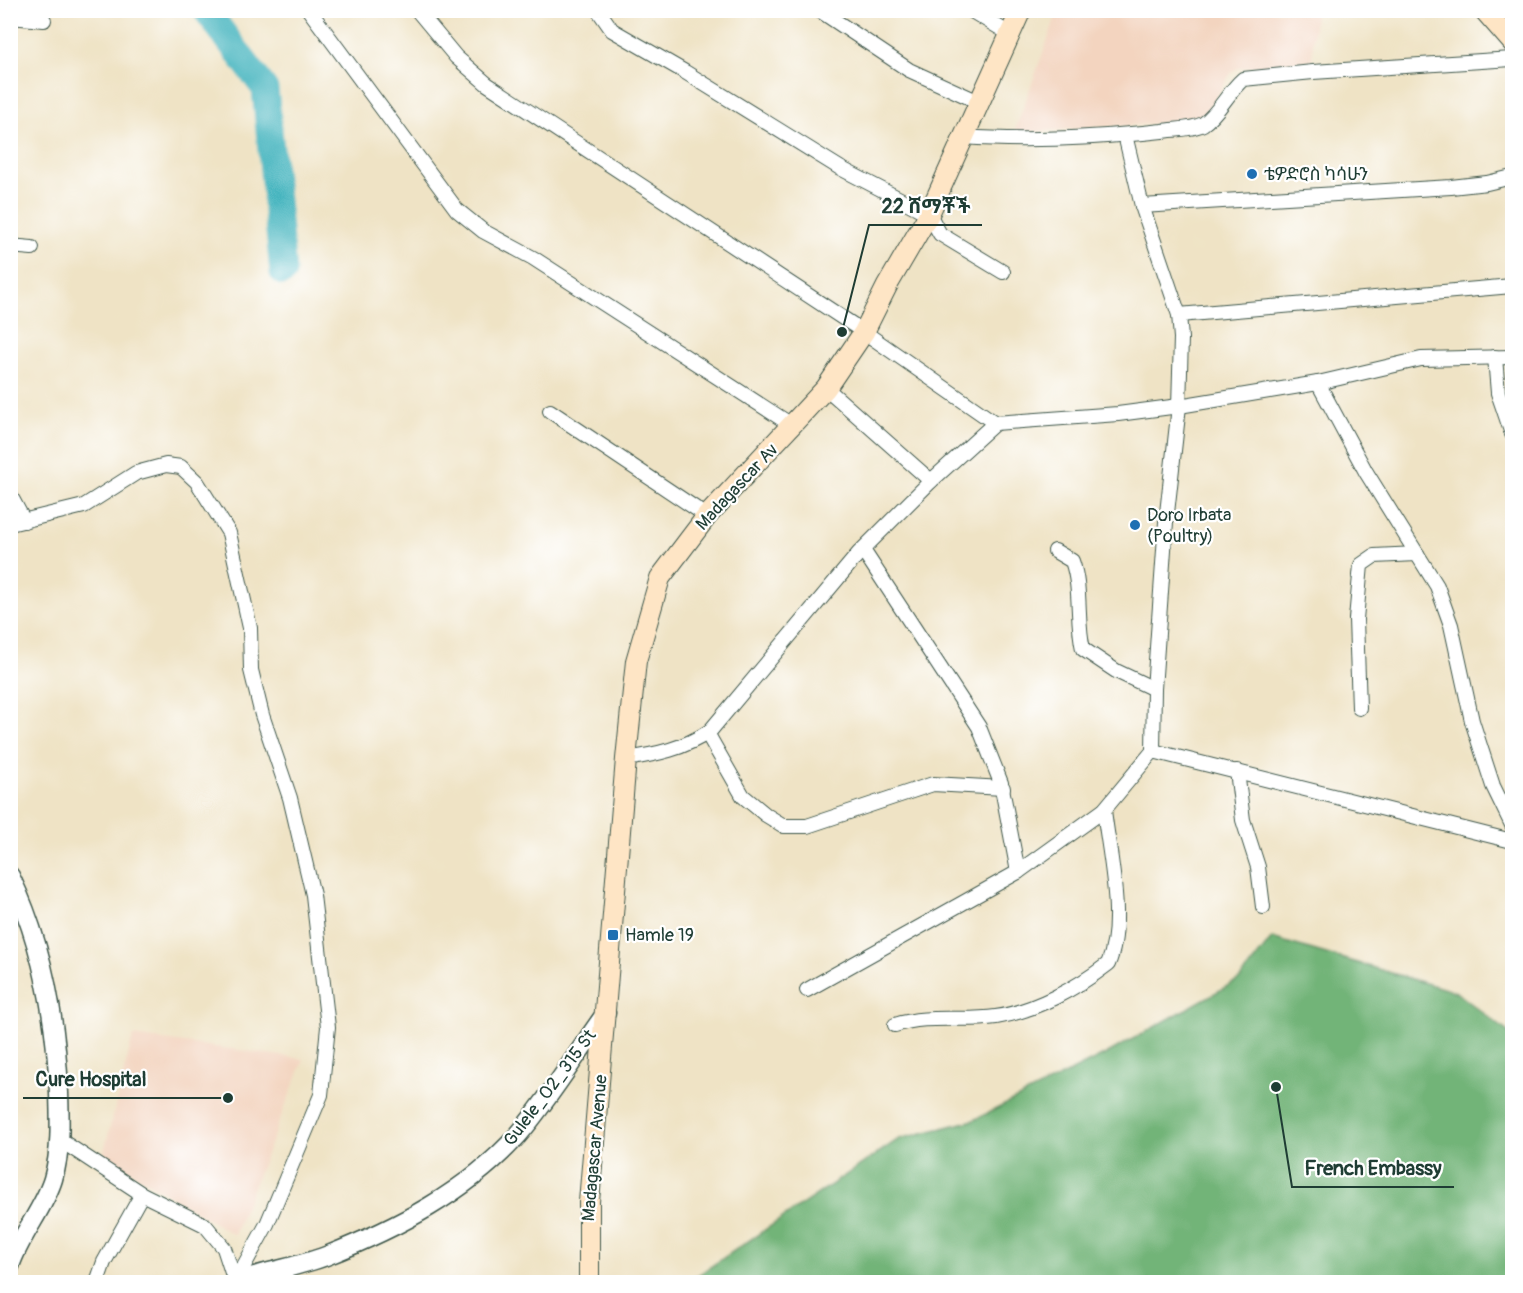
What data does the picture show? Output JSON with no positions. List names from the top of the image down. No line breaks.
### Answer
{"streets":{"main road":["Madagascar Av","Madagascar Avenue"],"street":["Gulele_02_315 St"]},"crossings":[["Madagascar Av","Gulele_02_315 St"],["Madagascar Av","Madagascar Avenue"],["Gulele_02_315 St","Madagascar Avenue"]],"places":{"other":["ቴዎድሮስ ካሳሁን","22 ሸማቾች","Doro Irbata (Poultry)","French Embassy","Cure Hospital"],"transit":["Hamle 19"]}}
